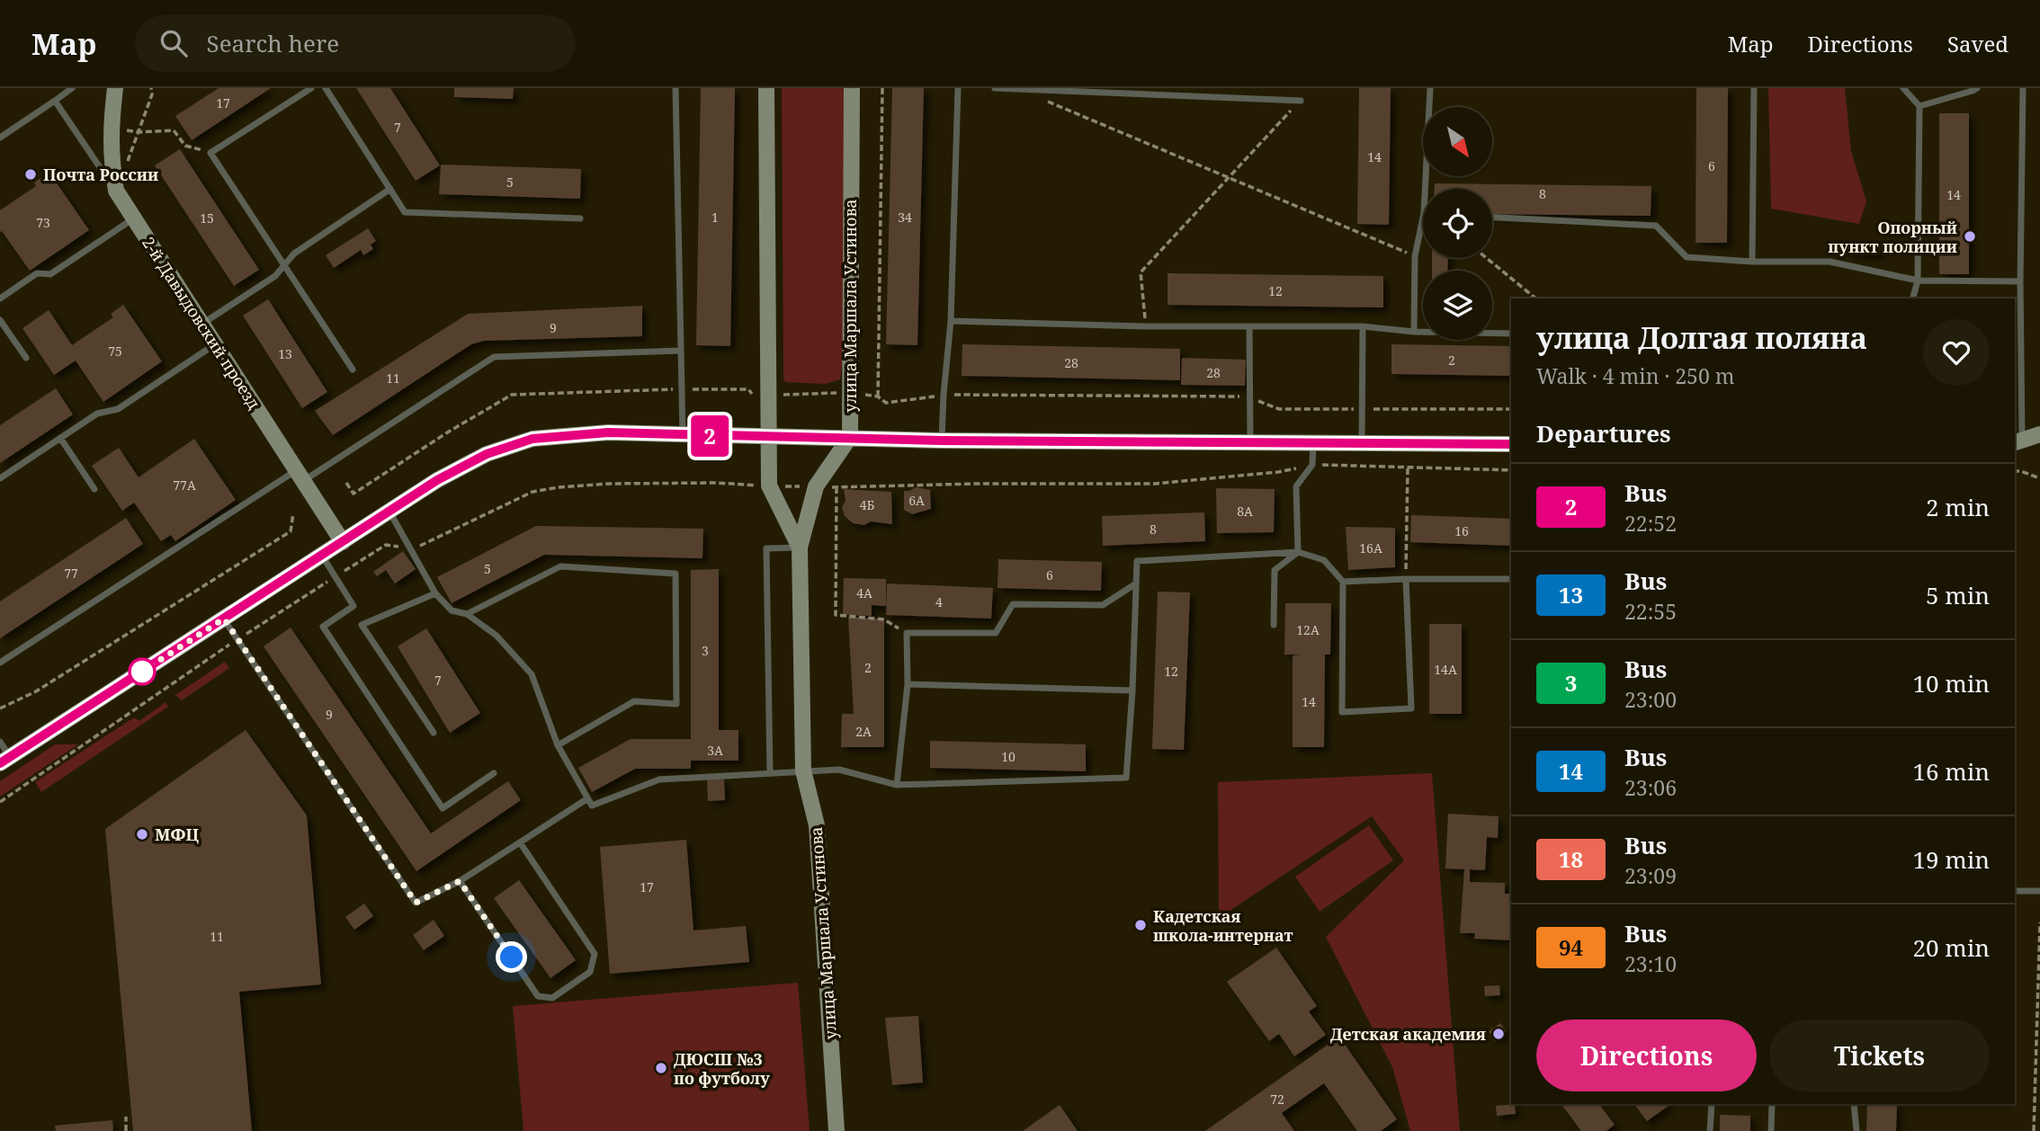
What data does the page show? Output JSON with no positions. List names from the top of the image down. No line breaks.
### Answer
{"streets":{"street":["улица Маршала Устинова","2-й Давыдовский проезд"]},"places":["Почта России","Опорный пункт полиции","МФЦ","Кадетская школа-интернат","Детская академия","ДЮСШ №3 по футболу"],"lines":["bus line 2"],"house_numbers":["17","7","14","6","5","8","14","1","34","15","73","12","9","75","13","2","28","28","11","77А","6А","4Б","8А","8","16","16А","5","77","6","4А","4","12А","3","2","14А","12","7","14","9","2А","3А","10","17","11","72"],"north":"bottom right","page":{"header":"Map","search":"Search here","nav":["Map","Directions","Saved"],"on_map":"2","heading":[["улица Долгая поляна","Walk · 4 min · 250 m"],"Departures"],"list":[{"mark":"2","name":"Bus","note":"22:52","value":"2 min"},{"mark":"13","name":"Bus","note":"22:55","value":"5 min"},{"mark":"3","name":"Bus","note":"23:00","value":"10 min"},{"mark":"14","name":"Bus","note":"23:06","value":"16 min"},{"mark":"18","name":"Bus","note":"23:09","value":"19 min"},{"mark":"94","name":"Bus","note":"23:10","value":"20 min"}],"buttons":["Directions","Tickets"]}}
